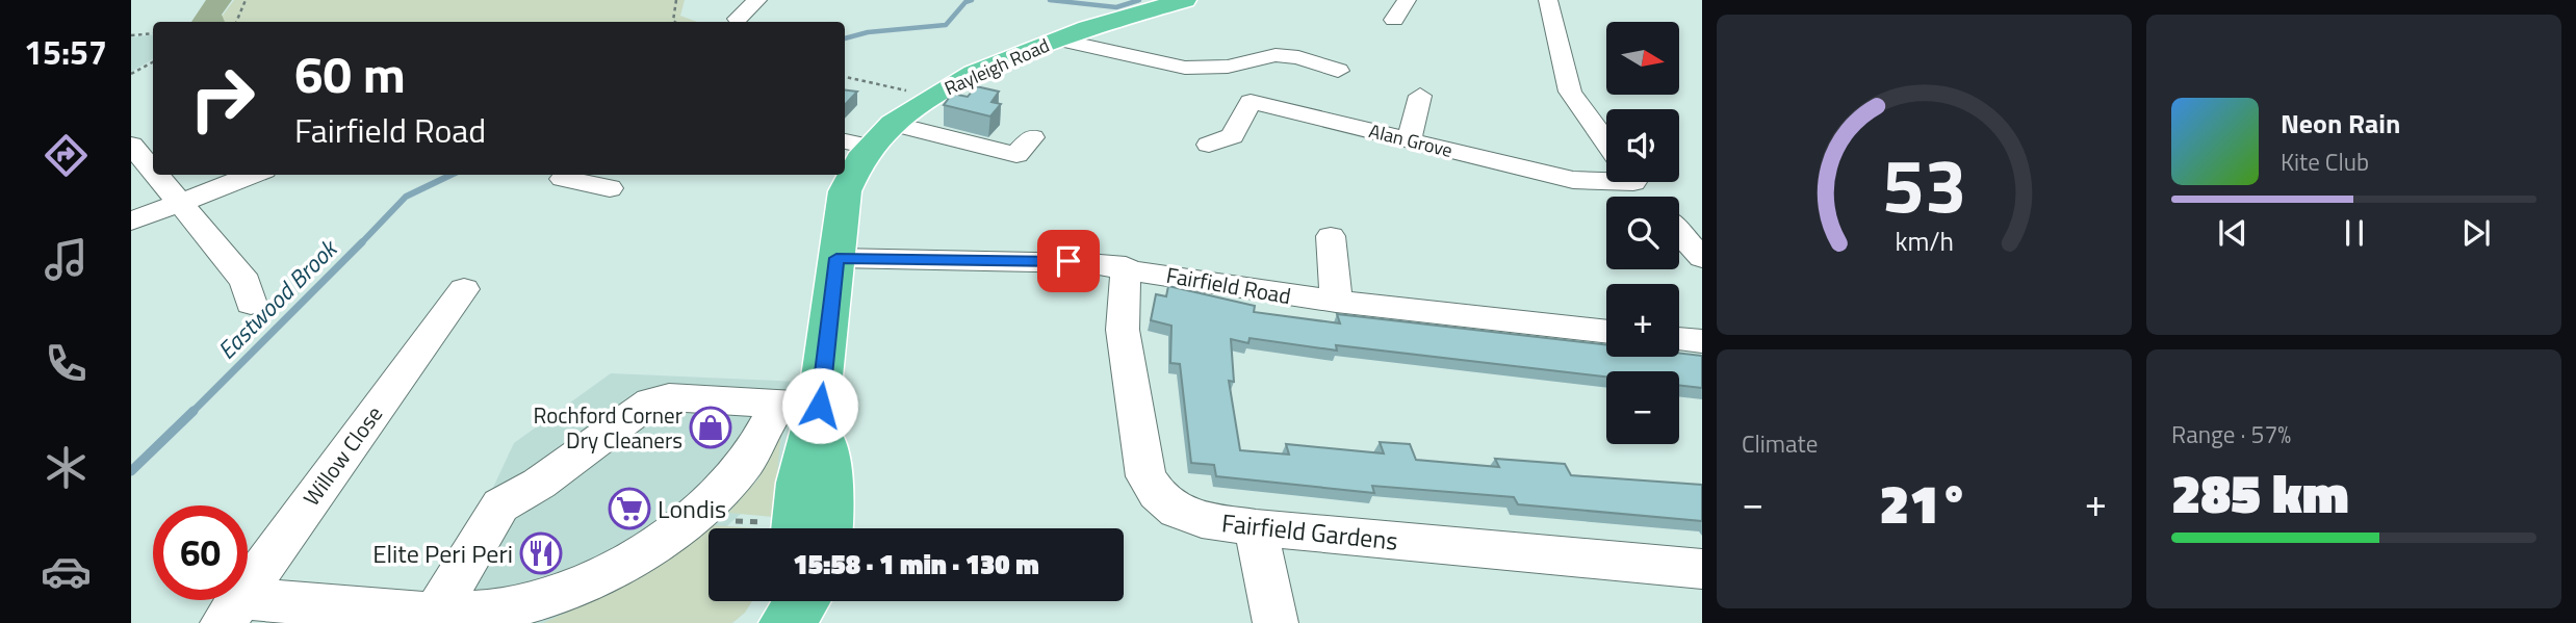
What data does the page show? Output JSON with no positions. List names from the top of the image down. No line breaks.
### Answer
{"streets":{"main road":["Rayleigh Road"],"street":["Alan Grove","Fairfield Road","Willow Close","Fairfield Gardens"]},"crossings":[["Rayleigh Road","Fairfield Road"],["Fairfield Road","Fairfield Gardens"]],"water":["Eastwood Brook"],"places":{"shop":["Rochford Corner Dry Cleaners"],"supermarket":["Londis"],"restaurant":["Elite Peri Peri"]},"north":"right","page":{"tabs":"15:57","map_buttons":["+","−"],"turn":["60 m","Fairfield Road"],"song":["Neon Rain","Kite Club"],"tile":["Climate",["Range · 57%","285 km"]],"heat":["−","21°","+"],"limit":"60","trip":"15:58 · 1 min · 130 m","gauge":["53","km/h"]}}
